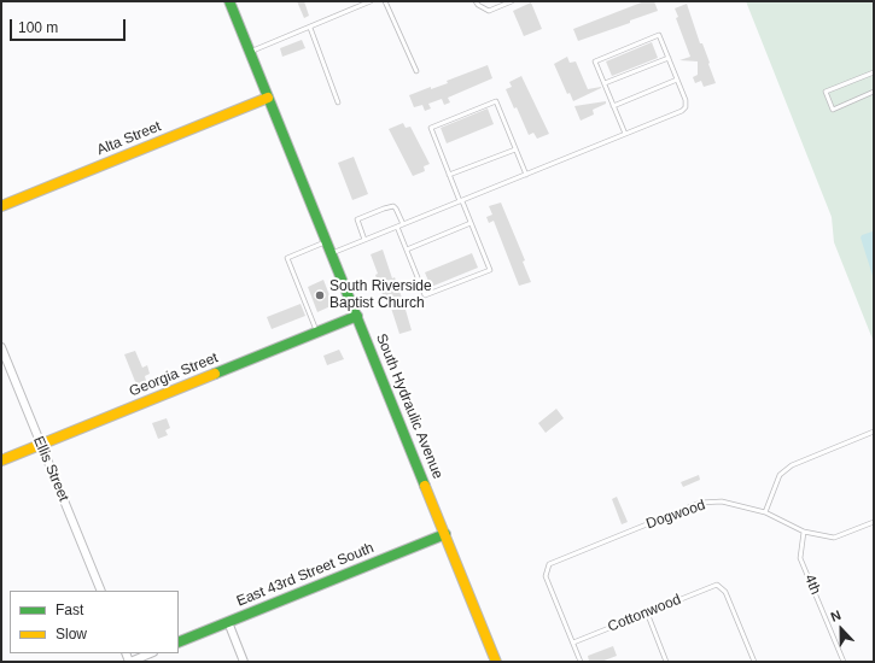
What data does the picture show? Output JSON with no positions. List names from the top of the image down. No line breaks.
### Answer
{"streets":{"street":["Alta Street","Georgia Street","South Hydraulic Avenue","Ellis Street","East 43rd Street South"],"lane":["Dogwood","4th","Cottonwood"]},"crossings":[["Alta Street","South Hydraulic Avenue"],["Georgia Street","South Hydraulic Avenue"],["Georgia Street","Ellis Street"],["South Hydraulic Avenue","East 43rd Street South"],["Dogwood","Cottonwood"]],"places":["South Riverside Baptist Church"],"legend":["Fast","Slow"],"scale_bar":"100 m","north":"top"}
